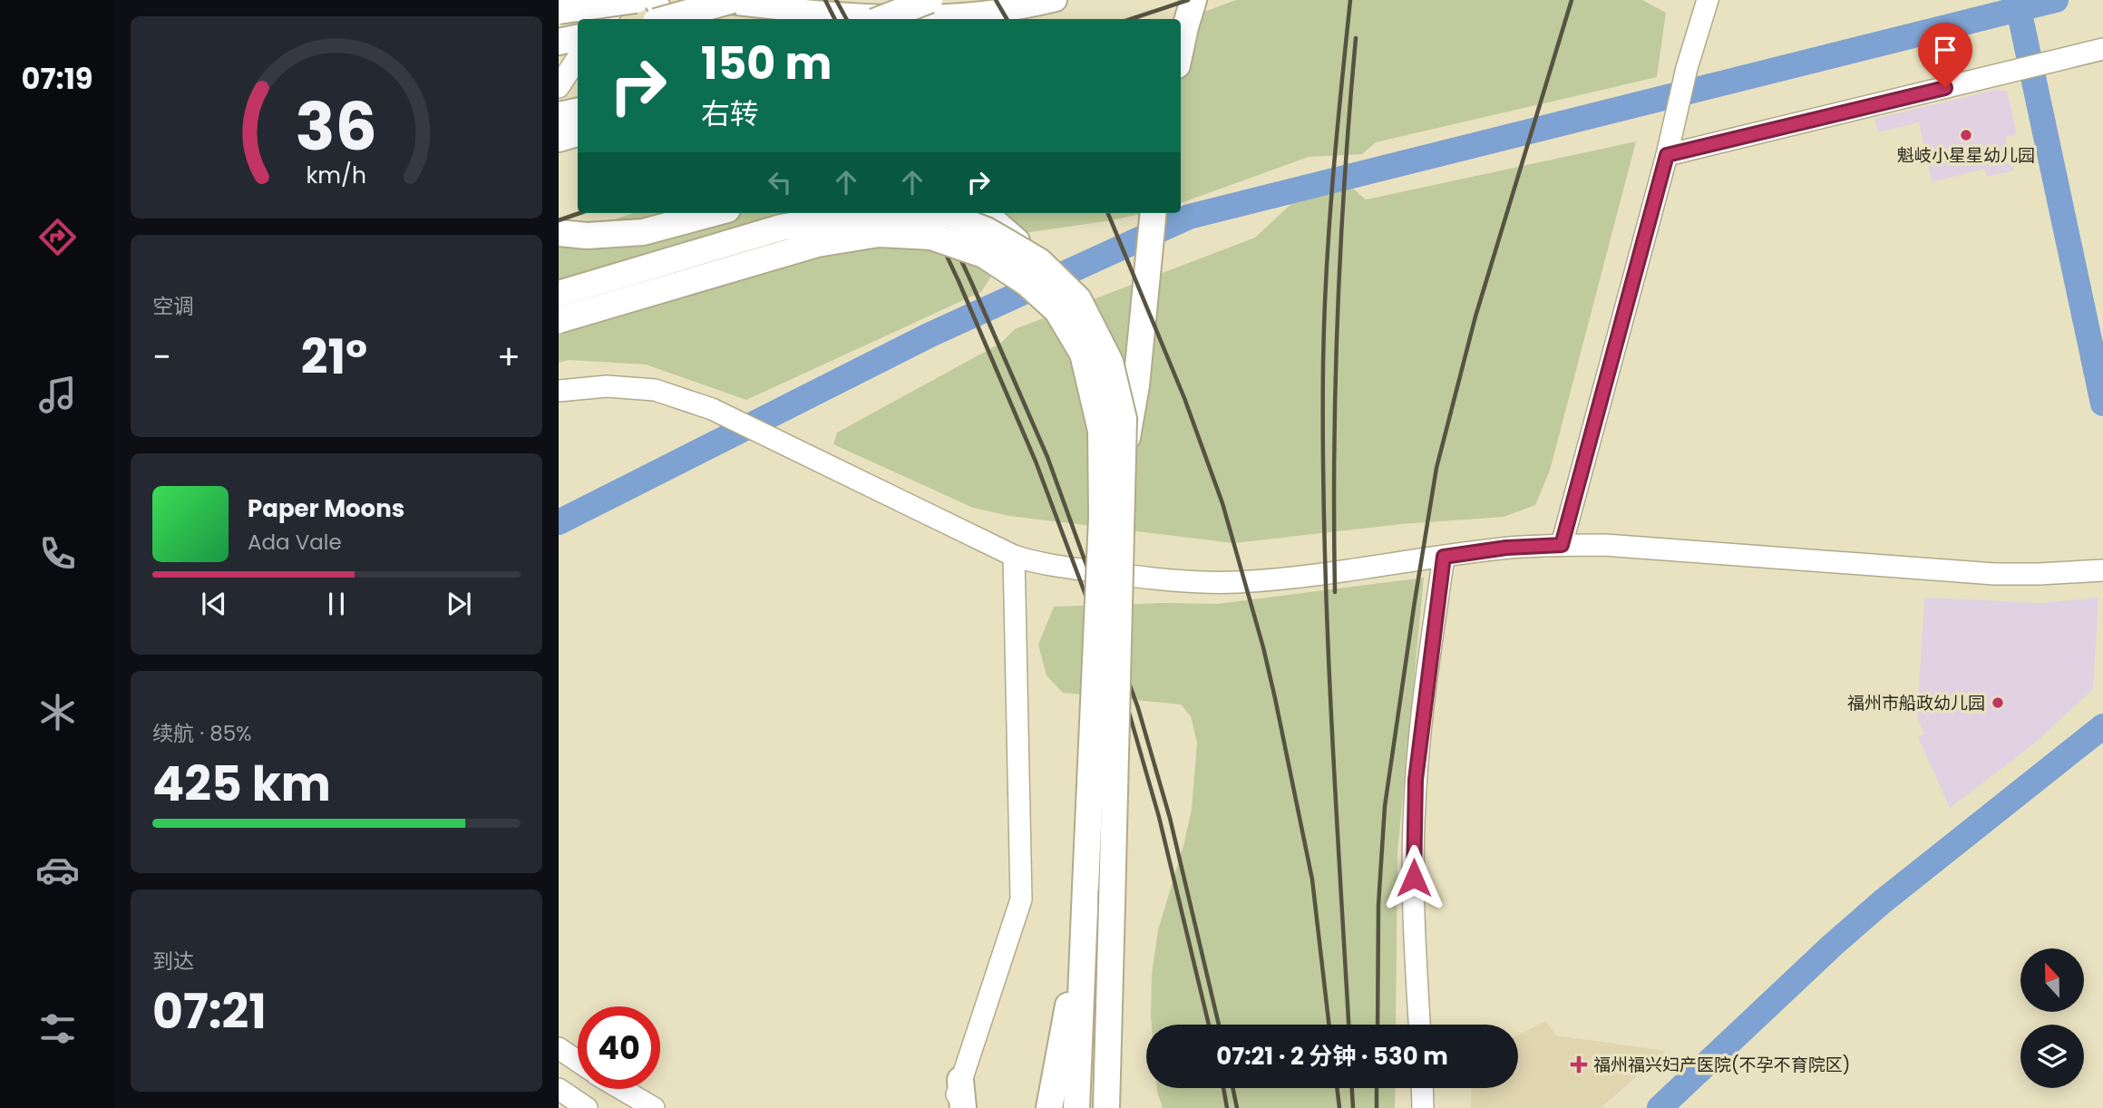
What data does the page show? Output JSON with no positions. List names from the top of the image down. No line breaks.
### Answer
{"places":{"other":["魁岐小星星幼儿园","福州市船政幼儿园"],"health":["福州福兴妇产医院(不孕不育院区)"]},"north":"top","page":{"tabs":"07:19","turn":["150 m","右转"],"tile":["空调",["续航 · 85%","425 km"],["到达","07:21"]],"heat":["−","21°","+"],"song":["Paper Moons","Ada Vale"],"limit":"40","trip":"07:21 · 2 分钟 · 530 m","gauge":["36","km/h"]}}
